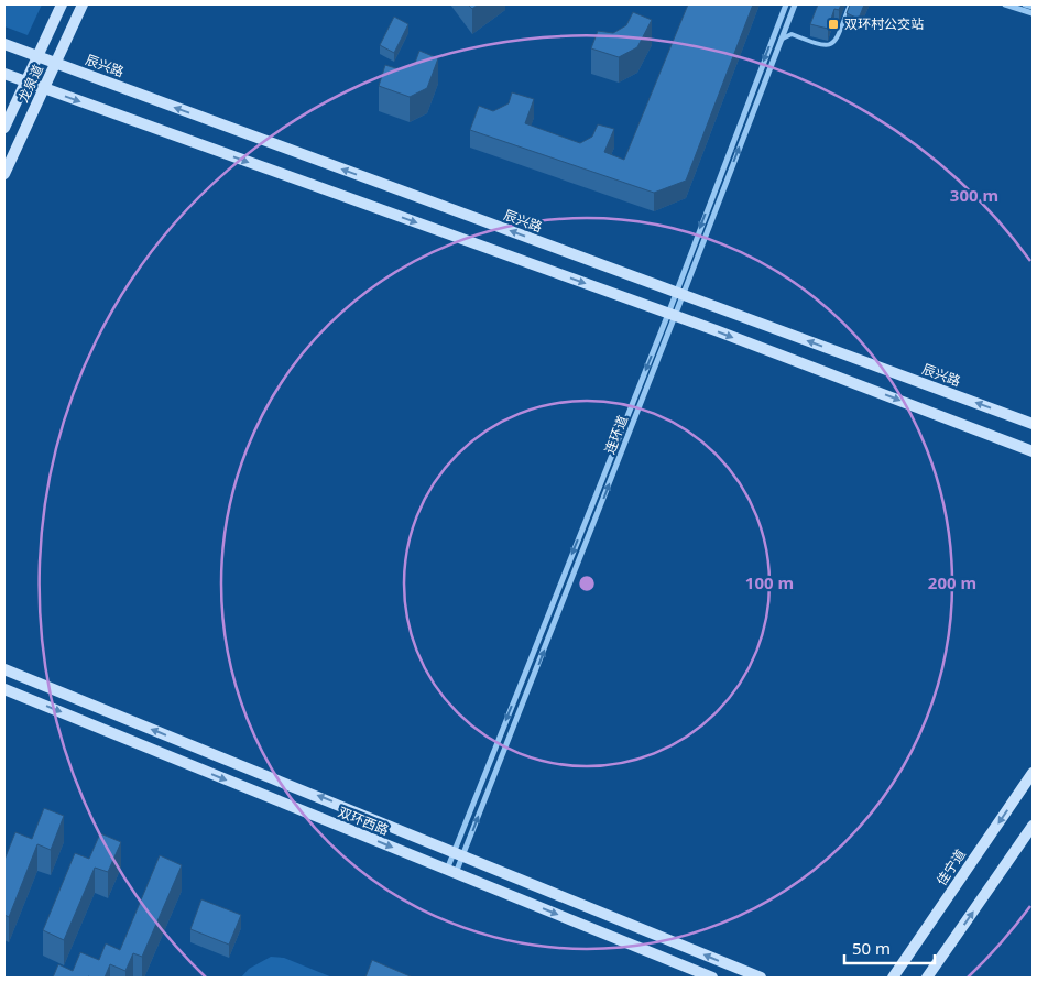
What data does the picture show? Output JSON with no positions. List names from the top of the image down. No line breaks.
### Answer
{"streets":{"main road":["辰兴路","龙泉道","双环西路","佳宁道"],"street":["连环道"]},"crossings":[["辰兴路","龙泉道"],["辰兴路","连环道"],["连环道","双环西路"]],"places":{"transit":["双环村公交站"]},"scale_bar":"50 m","rings":["300 m","100 m","200 m"]}
